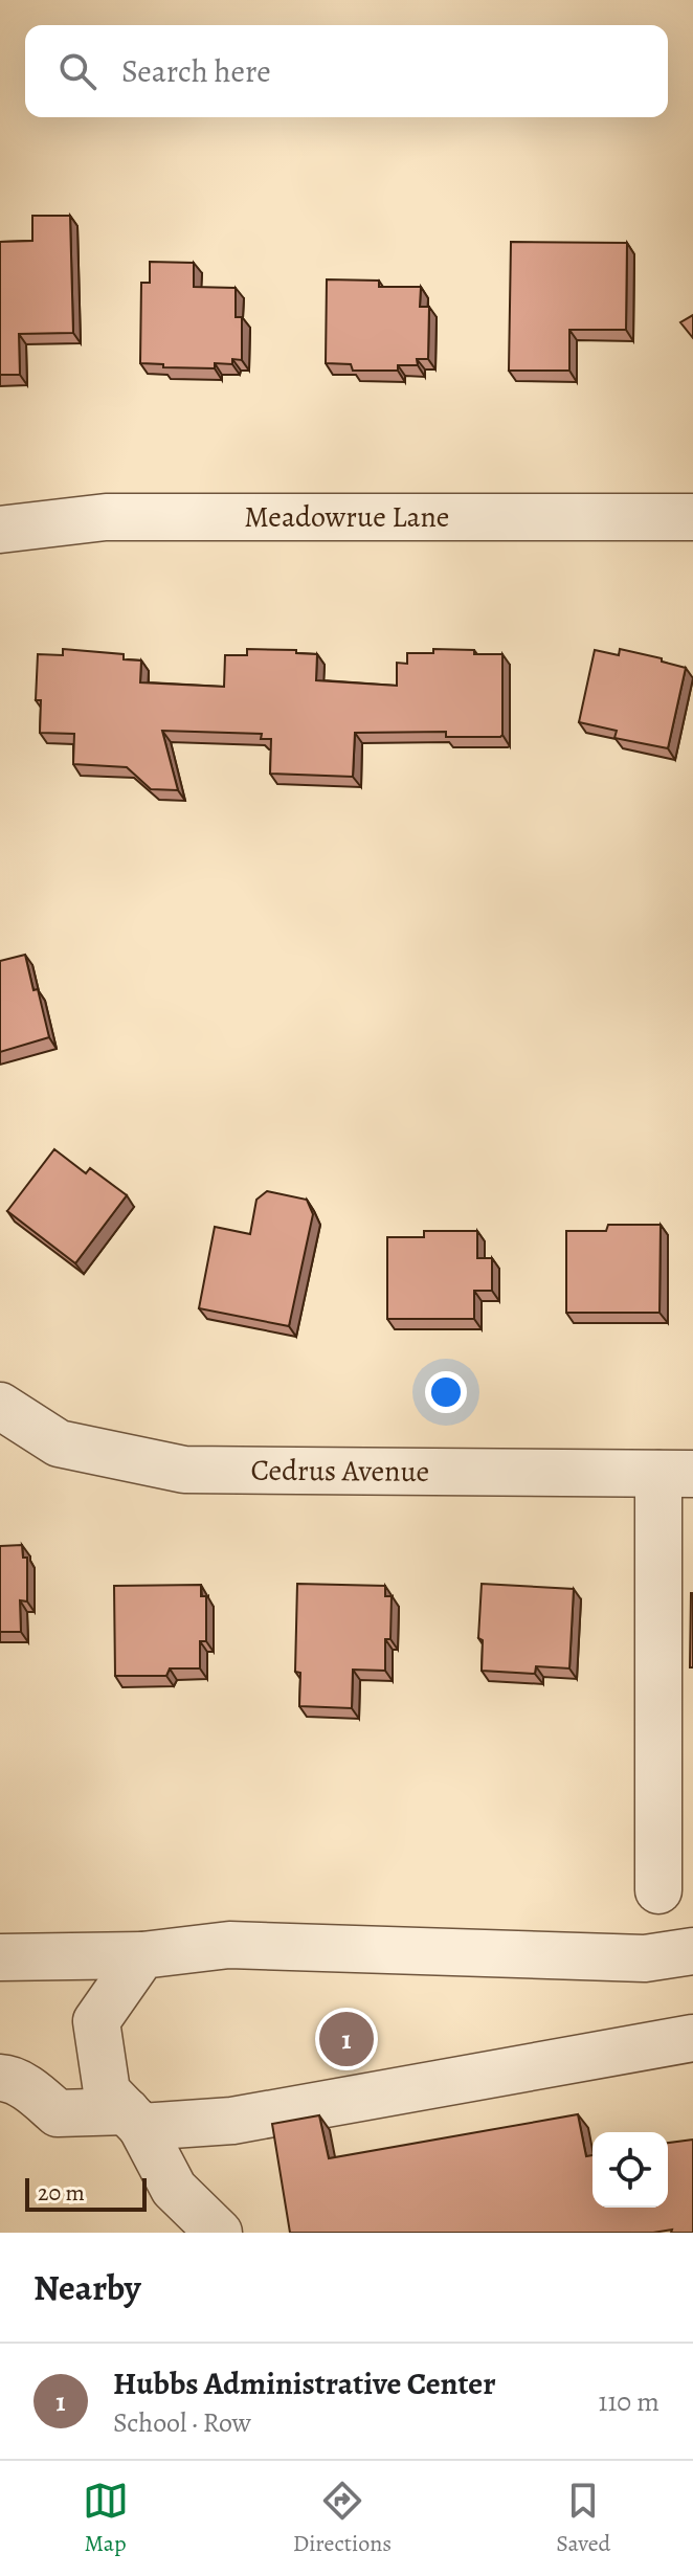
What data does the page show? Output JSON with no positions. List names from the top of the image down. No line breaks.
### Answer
{"streets":{"street":["Meadowrue Lane","Cedrus Avenue"]},"scale_bar":"20 m","page":{"search":"Search here","pins":"1","scale":"20 m","heading":"Nearby","list":[{"mark":"1","name":"Hubbs Administrative Center","note":"School · Row","value":"110 m"}],"nav":["Map","Directions","Saved"]}}
